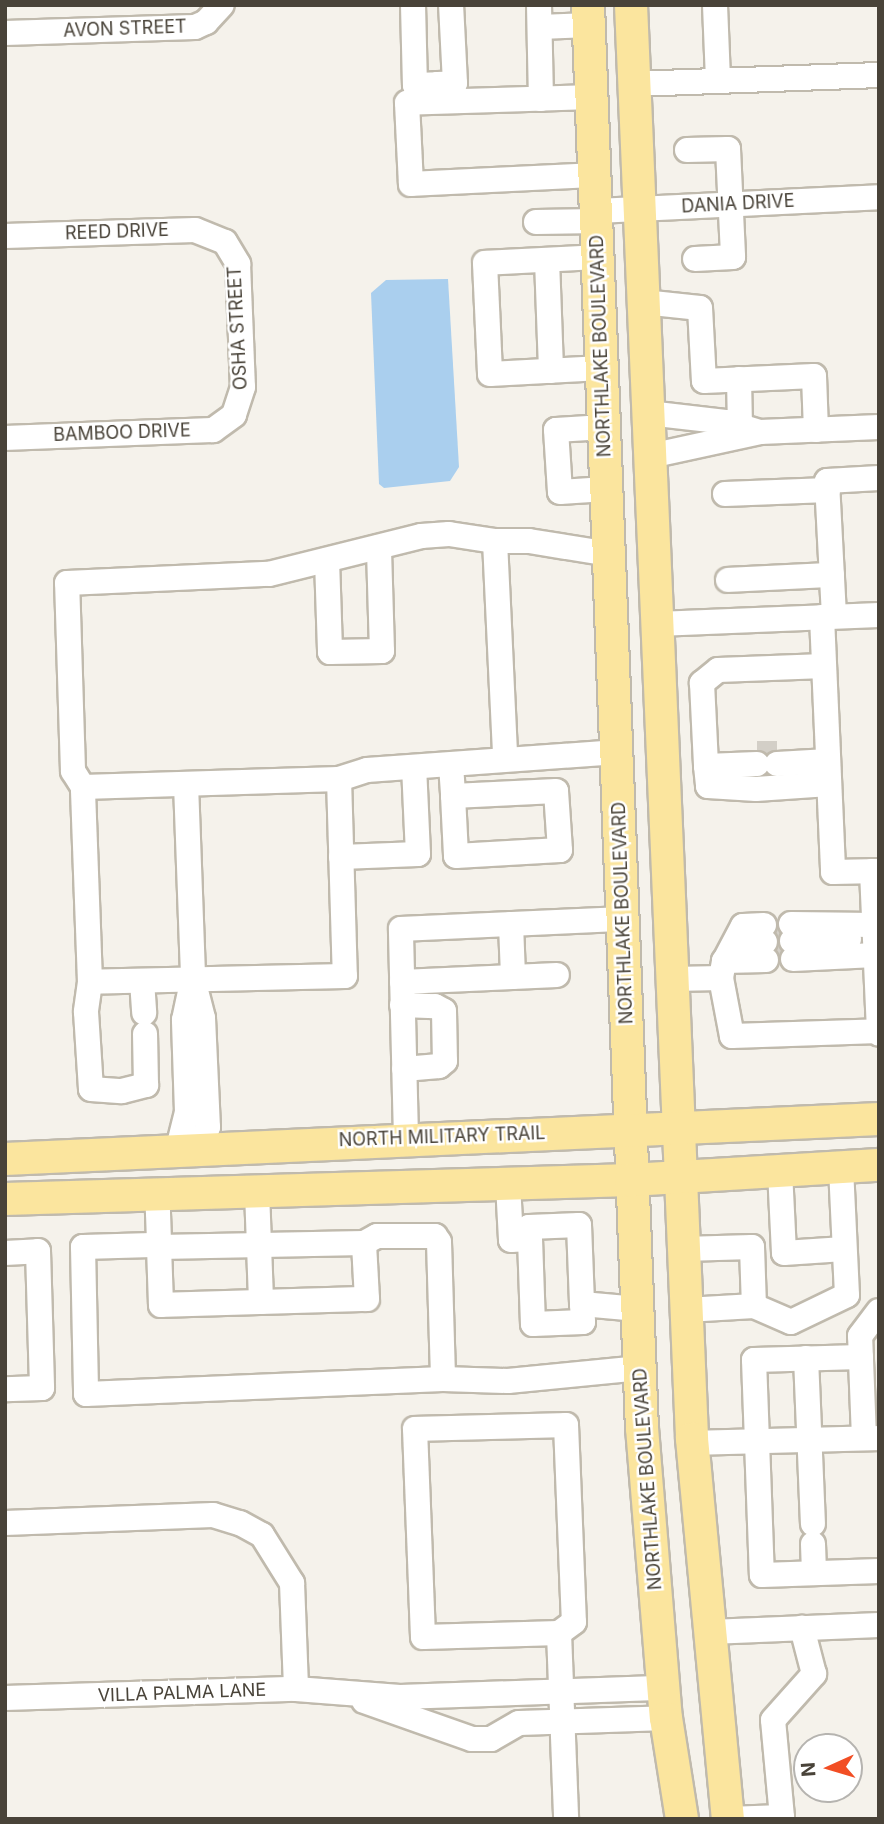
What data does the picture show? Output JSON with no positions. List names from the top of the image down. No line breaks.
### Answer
{"streets":{"main road":["NORTHLAKE BOULEVARD","NORTH MILITARY TRAIL"],"street":["AVON STREET","DANIA DRIVE","REED DRIVE","OSHA STREET","BAMBOO DRIVE","VILLA PALMA LANE"]},"crossings":[["DANIA DRIVE","NORTHLAKE BOULEVARD"],["REED DRIVE","OSHA STREET"],["OSHA STREET","BAMBOO DRIVE"],["NORTHLAKE BOULEVARD","NORTH MILITARY TRAIL"],["NORTHLAKE BOULEVARD","VILLA PALMA LANE"]],"north":"left"}
